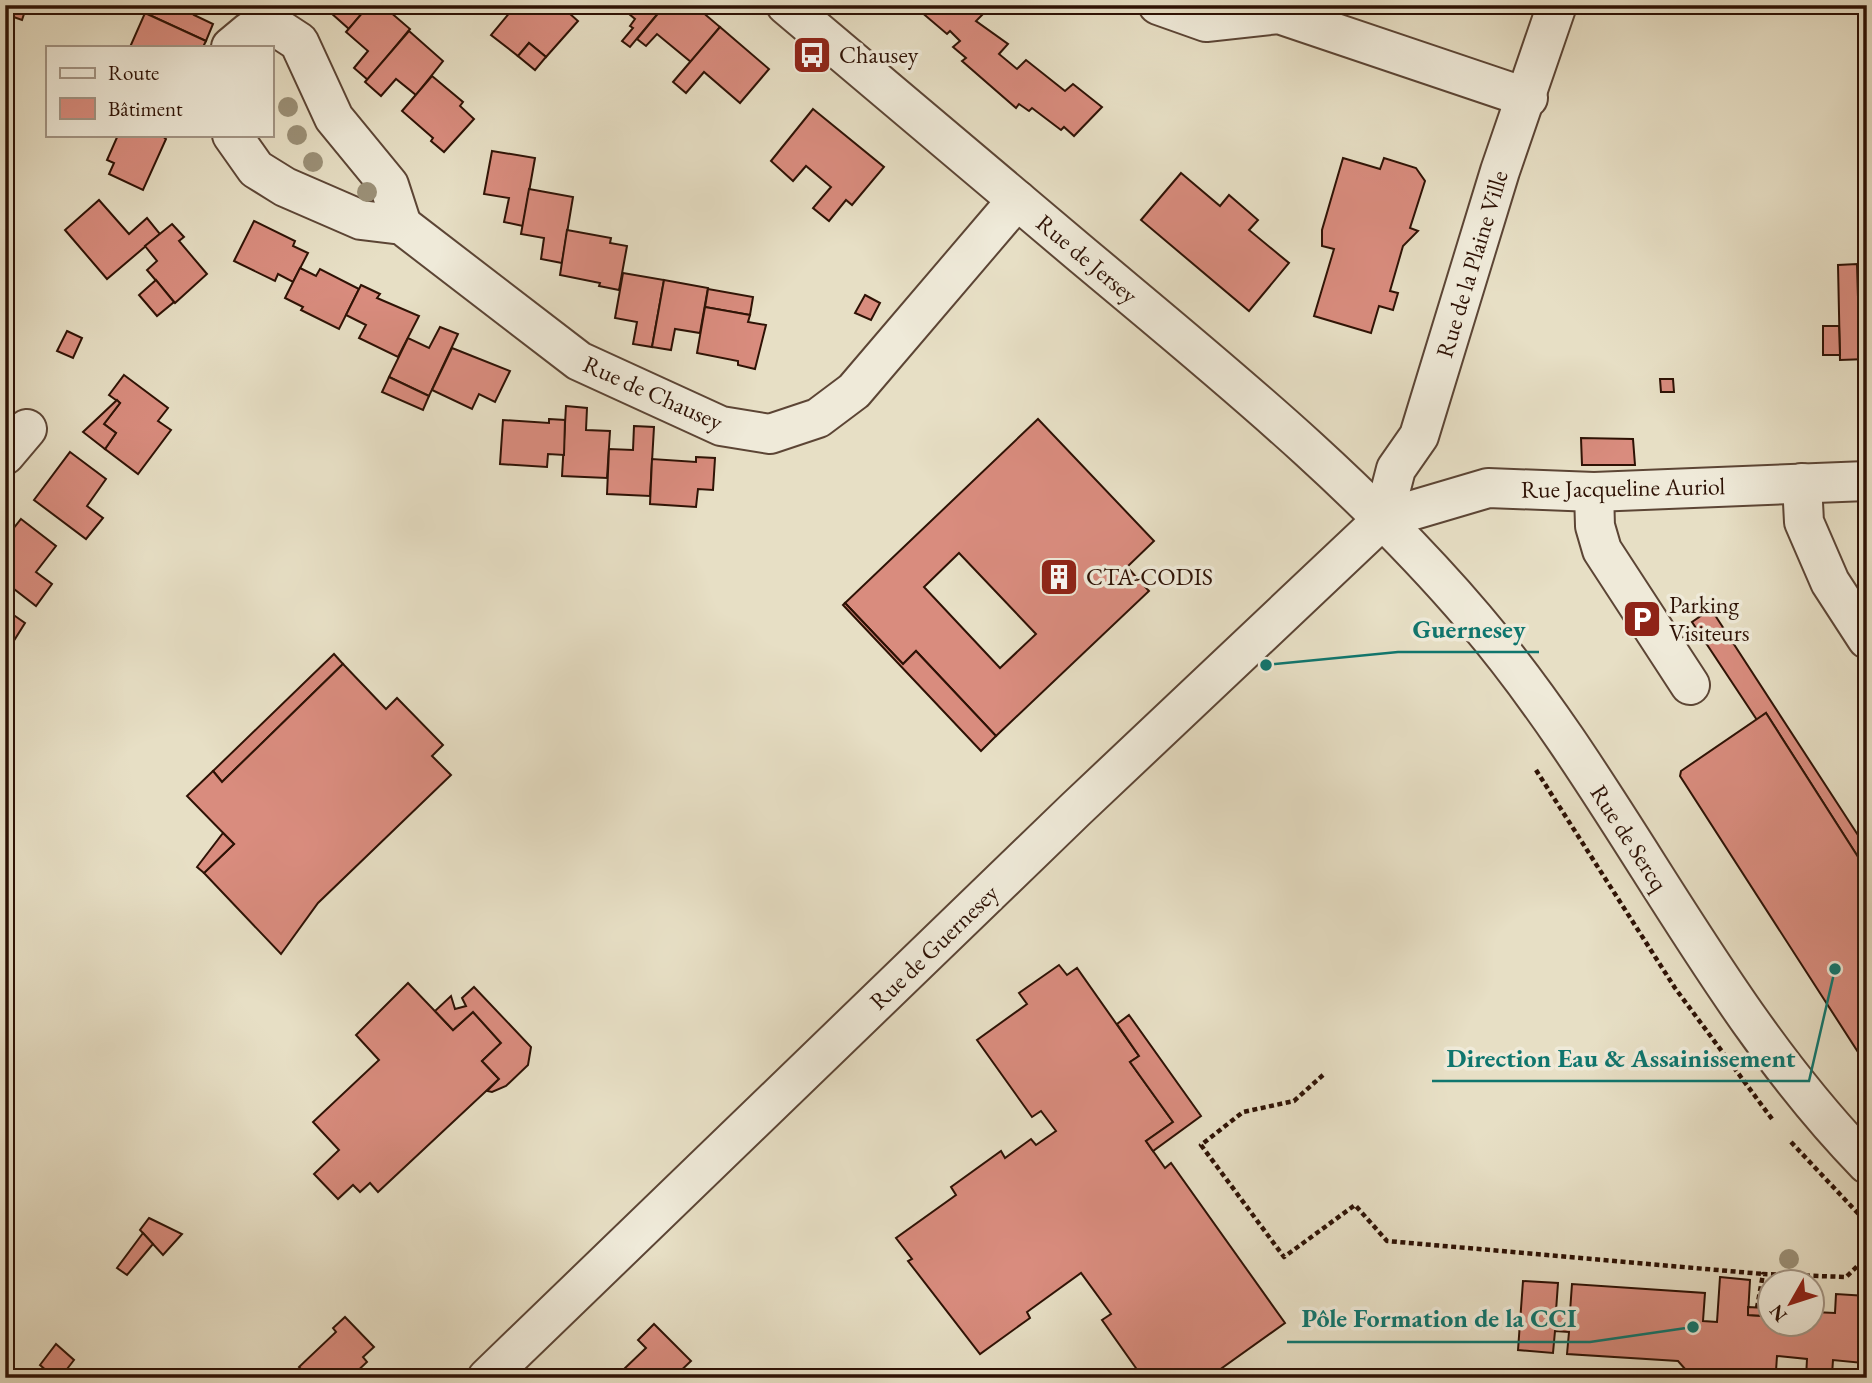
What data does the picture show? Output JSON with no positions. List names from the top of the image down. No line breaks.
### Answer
{"streets":{"street":["Rue de Jersey","Rue de la Plaine Ville","Rue de Chausey","Rue Jacqueline Auriol","Rue de Sercq","Rue de Guernesey"]},"crossings":[["Rue de Jersey","Rue de la Plaine Ville"],["Rue de Jersey","Rue de Chausey"],["Rue de Jersey","Rue Jacqueline Auriol"],["Rue de Jersey","Rue de Sercq"],["Rue de Jersey","Rue de Guernesey"],["Rue de la Plaine Ville","Rue Jacqueline Auriol"],["Rue de la Plaine Ville","Rue de Sercq"],["Rue de la Plaine Ville","Rue de Guernesey"],["Rue Jacqueline Auriol","Rue de Sercq"],["Rue Jacqueline Auriol","Rue de Guernesey"],["Rue de Sercq","Rue de Guernesey"]],"places":{"bus stop":["Chausey"],"building":["CTA-CODIS"],"parking":["Parking Visiteurs"],"other":["Guernesey","Direction Eau & Assainissement","Pôle Formation de la CCI"]},"legend":["Route","Bâtiment"],"north":"bottom left"}
